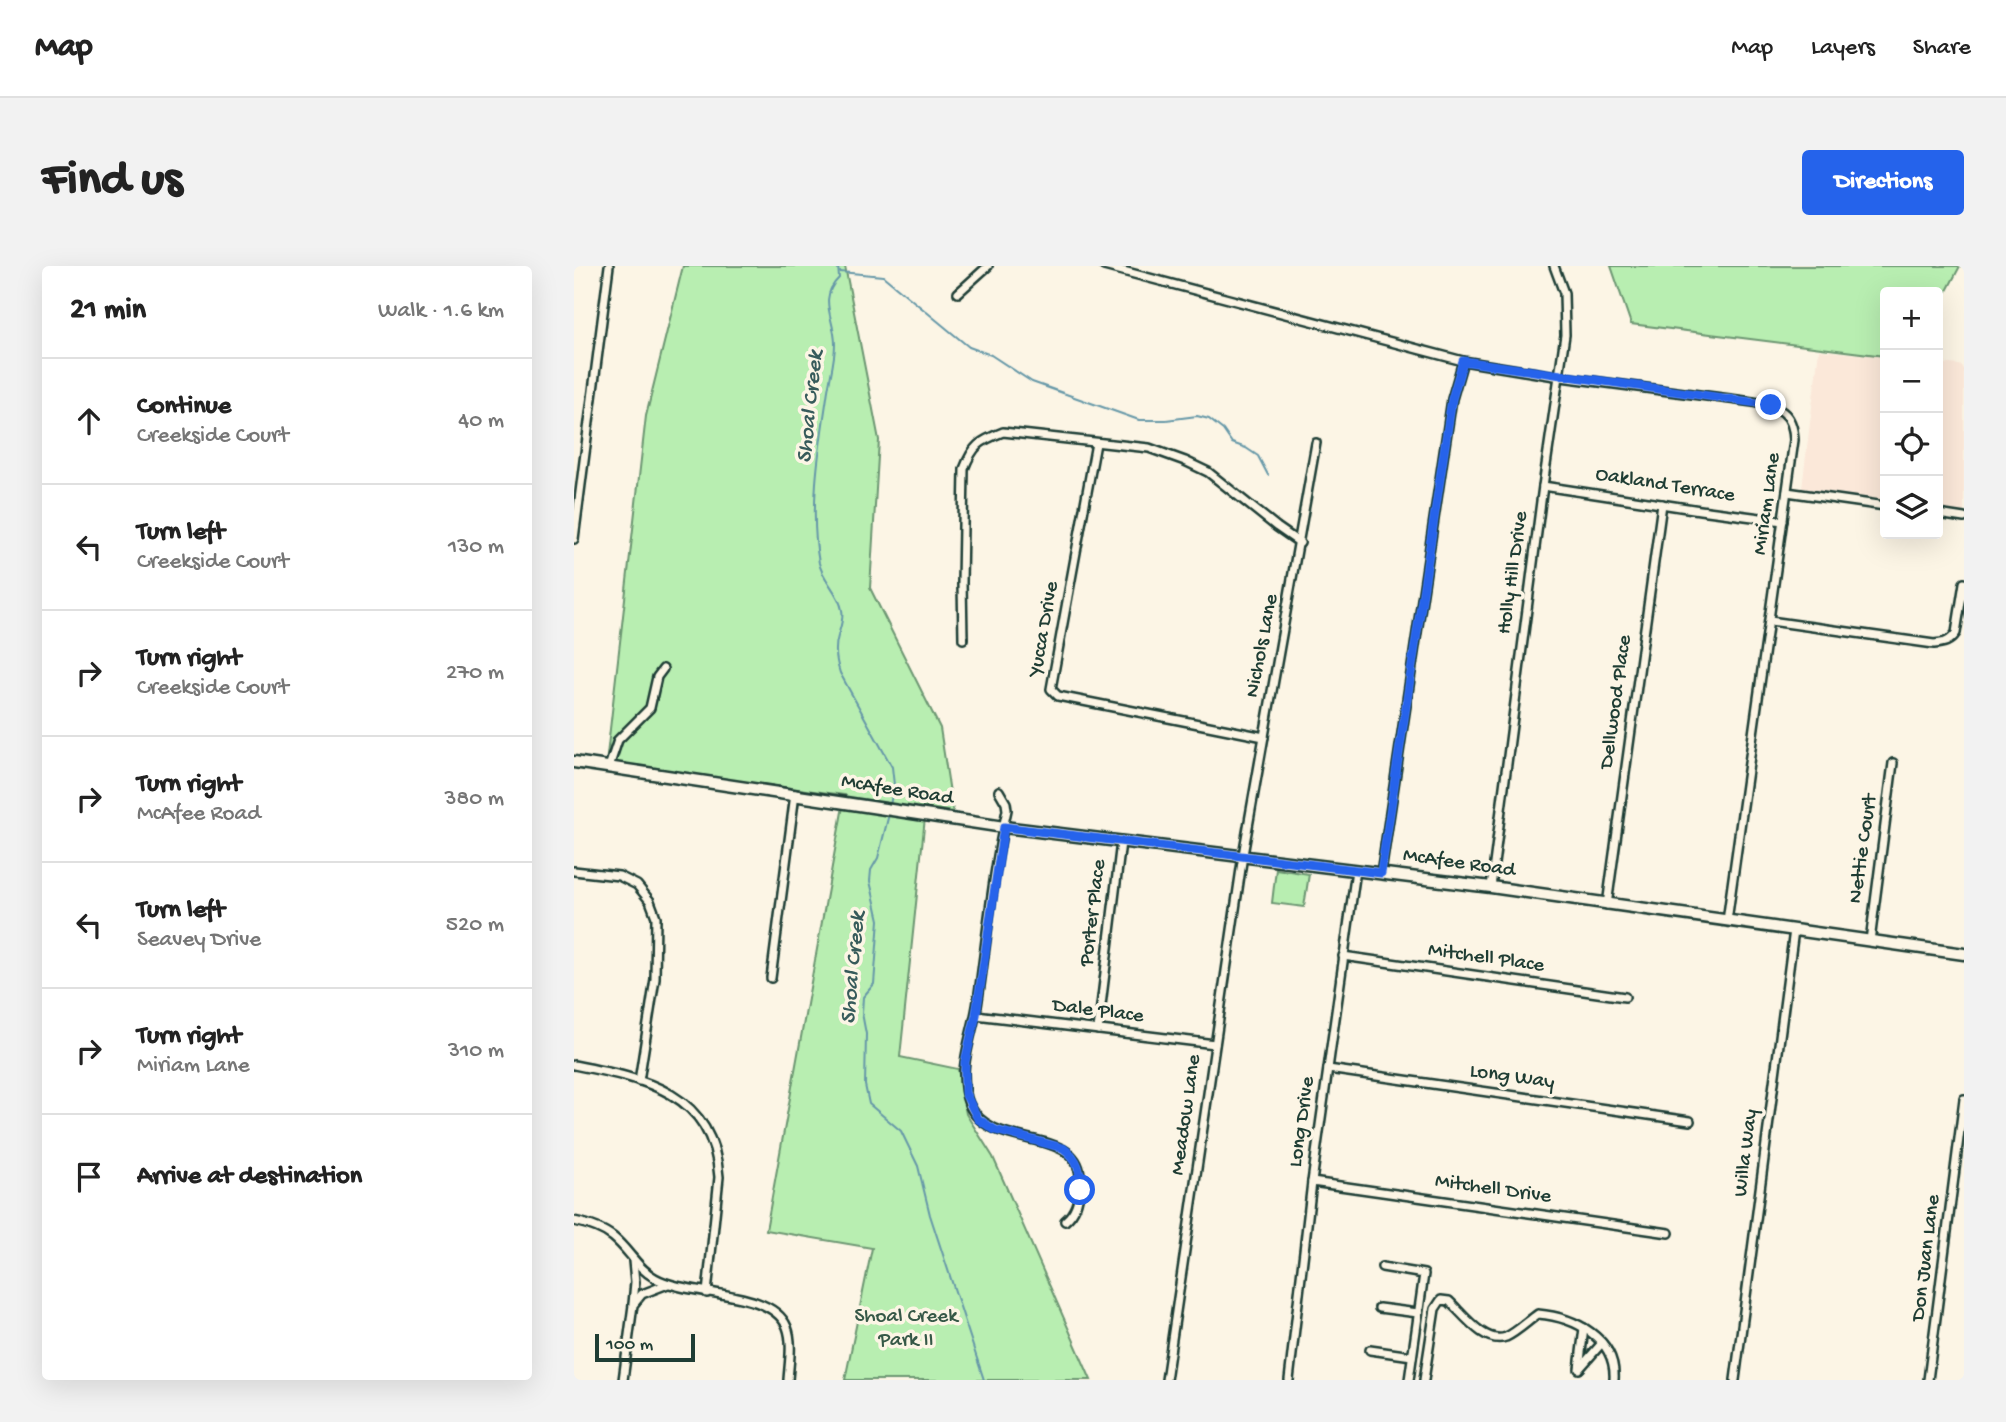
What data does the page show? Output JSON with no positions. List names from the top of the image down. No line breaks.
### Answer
{"streets":{"street":["Oakland Terrace","Miriam Lane","Holly Hill Drive","Yucca Drive","Nichols Lane","Dellwood Place","McAfee Road","Nettie Court","Porter Place","Mitchell Place","Dale Place","Long Way","Meadow Lane","Long Drive","Willa Way","Mitchell Drive","Don Juan Lane"]},"crossings":[["Oakland Terrace","Miriam Lane"],["Oakland Terrace","Holly Hill Drive"],["Oakland Terrace","Dellwood Place"],["Miriam Lane","Holly Hill Drive"],["Miriam Lane","McAfee Road"],["Holly Hill Drive","McAfee Road"],["Yucca Drive","Nichols Lane"],["Nichols Lane","McAfee Road"],["Nichols Lane","Meadow Lane"],["Dellwood Place","McAfee Road"],["McAfee Road","Nettie Court"],["McAfee Road","Porter Place"],["McAfee Road","Meadow Lane"],["McAfee Road","Long Drive"],["McAfee Road","Willa Way"],["Porter Place","Dale Place"],["Mitchell Place","Long Drive"],["Dale Place","Meadow Lane"],["Long Way","Long Drive"],["Long Drive","Mitchell Drive"]],"water":["Shoal Creek"],"parks":["Shoal Creek Park II"],"scale_bar":"100 m","page":{"header":"Map","nav":["Map","Layers","Share"],"buttons":"Directions","title":"Find us","heading":["21 min","Walk · 1.6 km"],"map_buttons":["+","−"],"list":[["Continue","Creekside Court","40 m"],["Turn left","Creekside Court","130 m"],["Turn right","Creekside Court","270 m"],["Turn right","McAfee Road","380 m"],["Turn left","Seavey Drive","520 m"],["Turn right","Miriam Lane","310 m"],"Arrive at destination"],"scale":"100 m"}}
